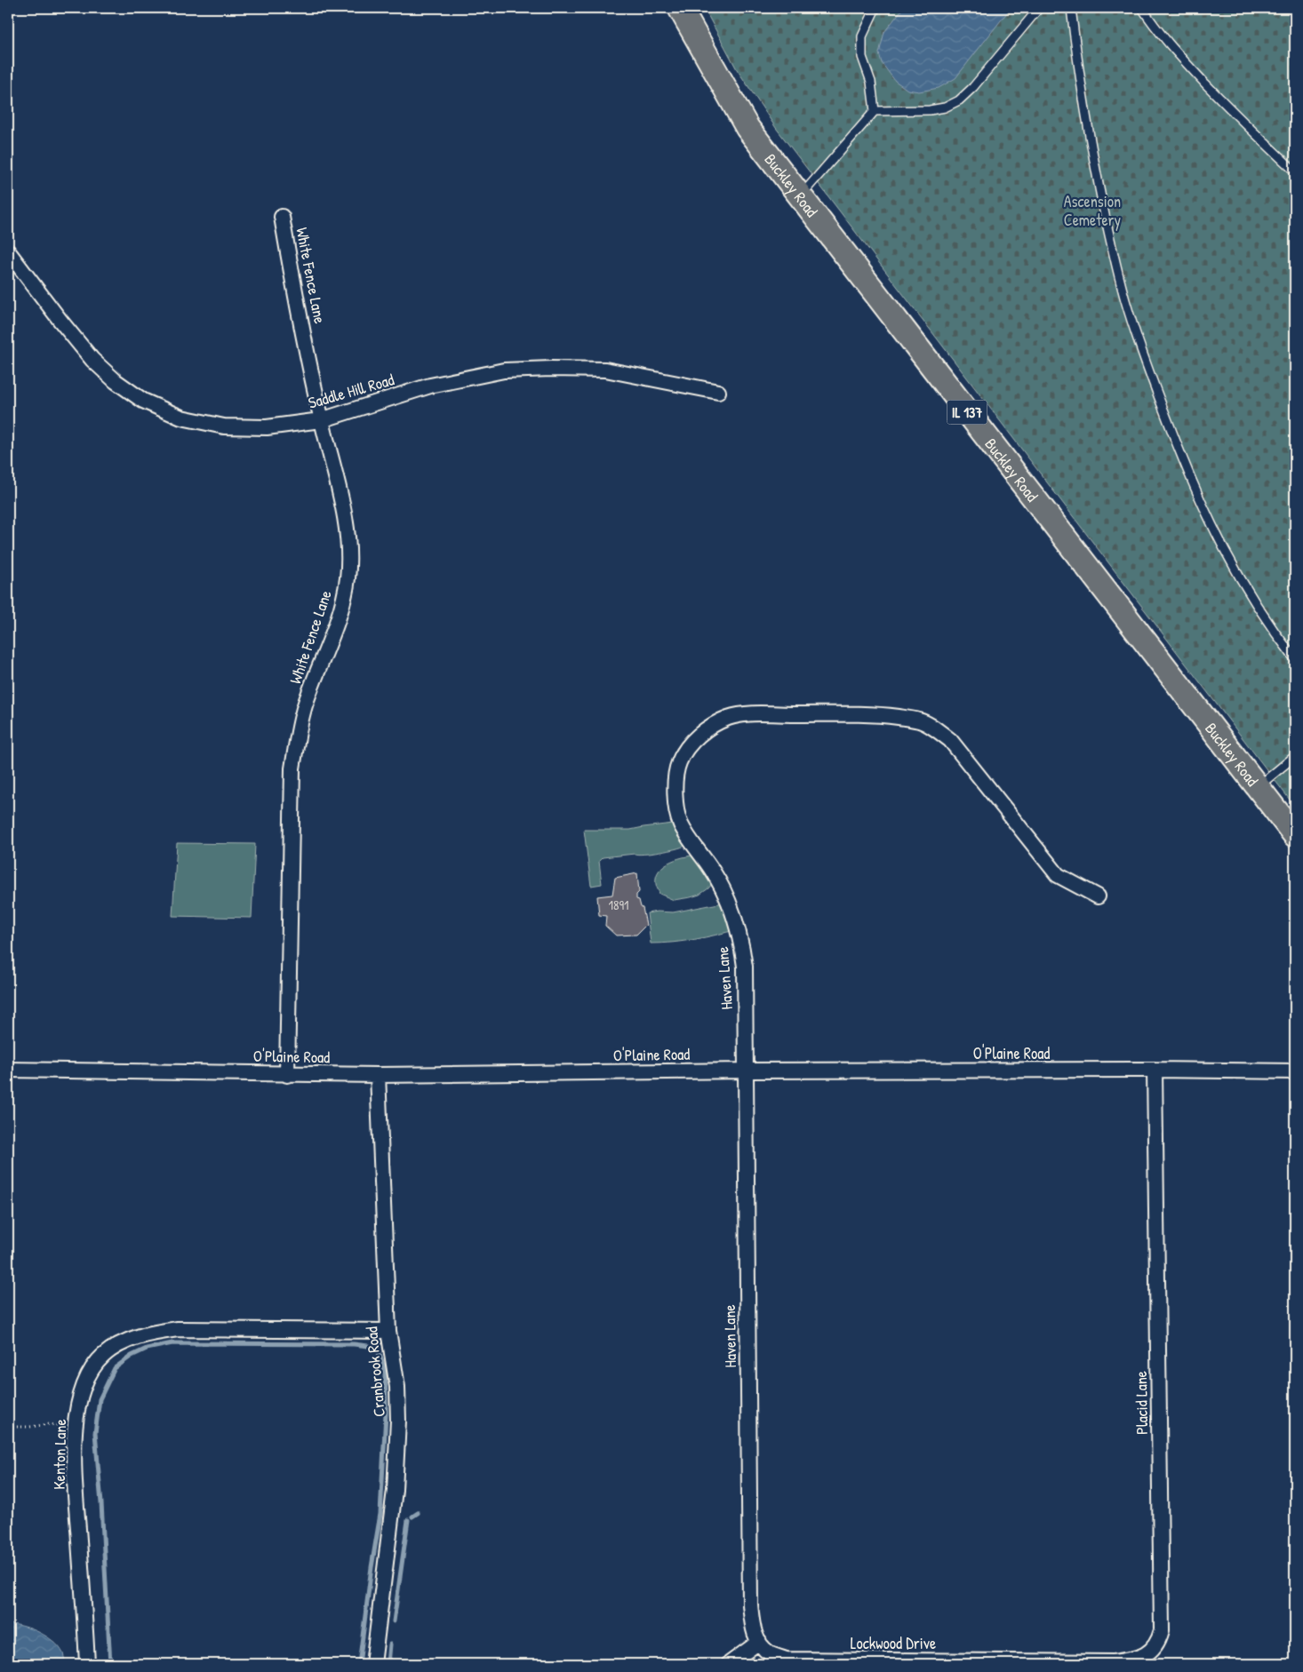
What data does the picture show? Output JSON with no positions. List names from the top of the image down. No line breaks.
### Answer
{"streets":{"main road":["Buckley Road","IL 137"],"street":["White Fence Lane","Saddle Hill Road","Haven Lane","O'Plaine Road","Cranbrook Road","Placid Lane","Kenton Lane","Lockwood Drive"]},"crossings":[["White Fence Lane","Saddle Hill Road"],["White Fence Lane","O'Plaine Road"],["Haven Lane","O'Plaine Road"],["Haven Lane","Lockwood Drive"],["O'Plaine Road","Cranbrook Road"],["O'Plaine Road","Placid Lane"],["Cranbrook Road","Kenton Lane"],["Placid Lane","Lockwood Drive"]],"parks":["Ascension Cemetery"],"house_numbers":["1891"]}
